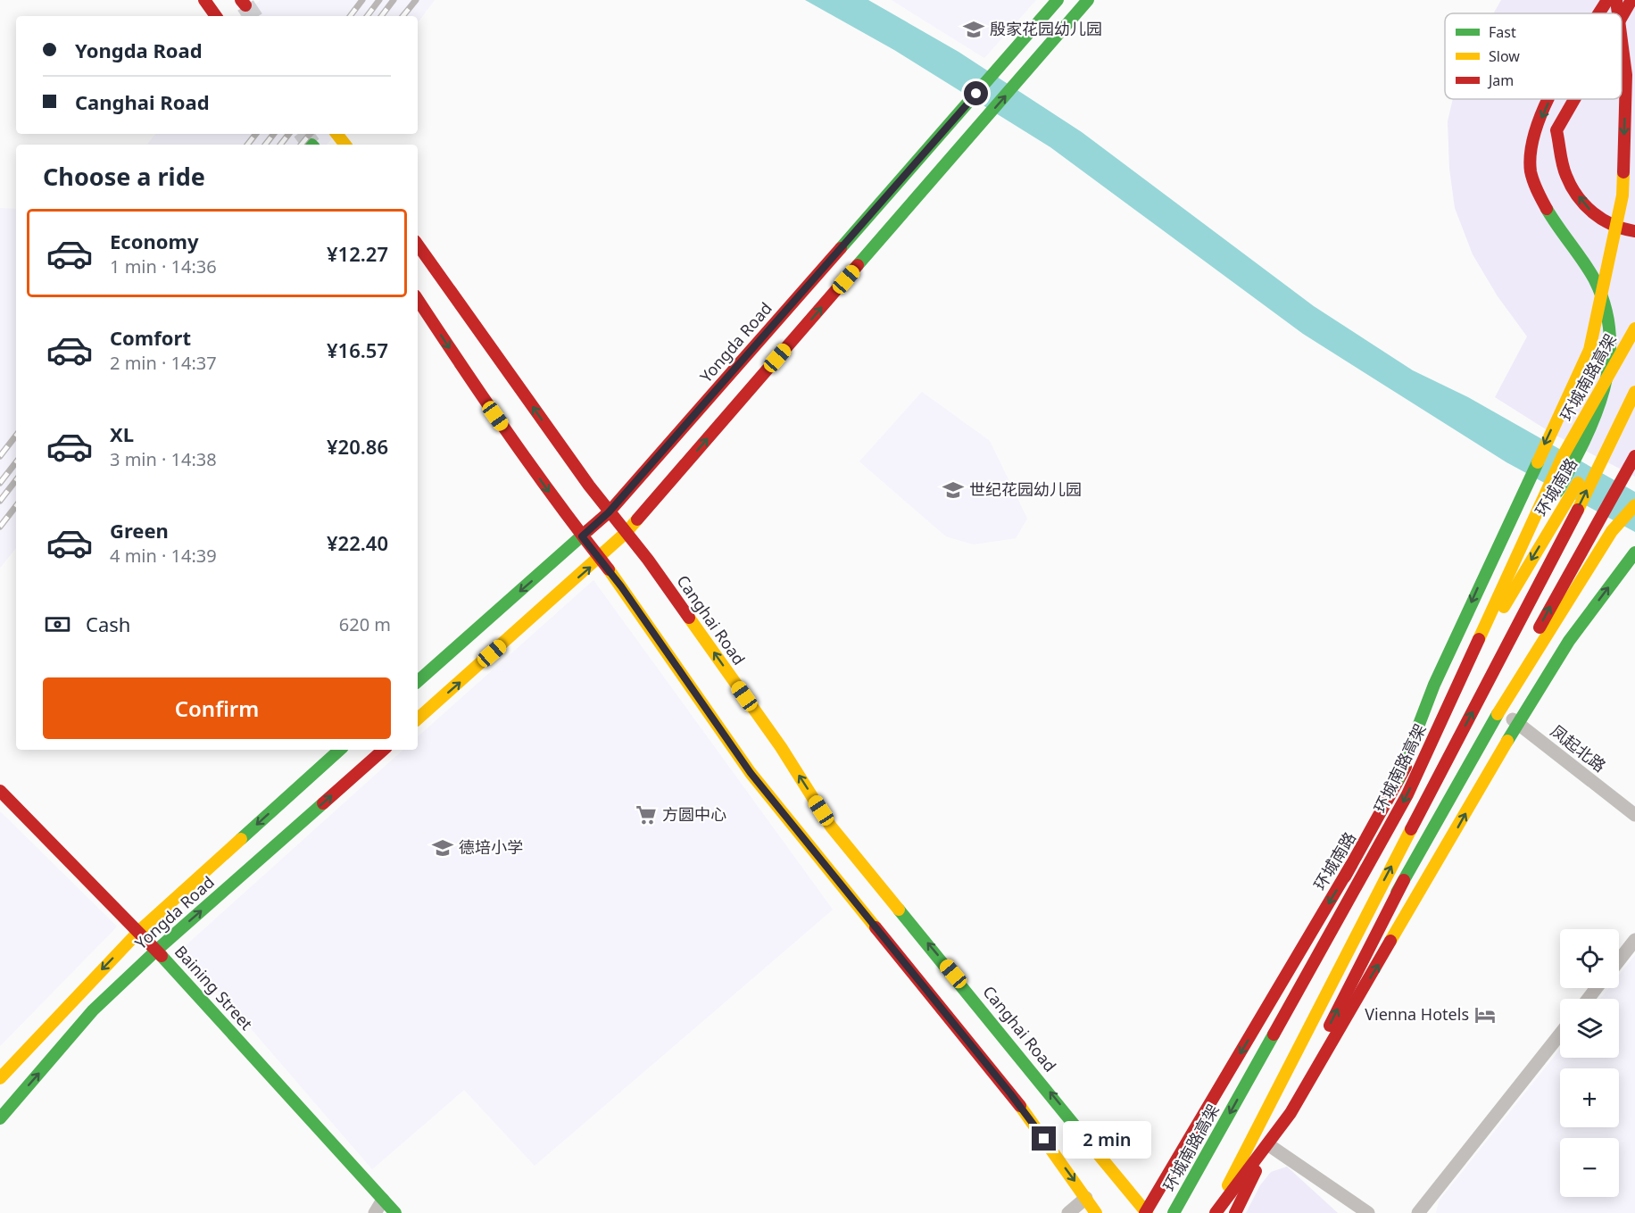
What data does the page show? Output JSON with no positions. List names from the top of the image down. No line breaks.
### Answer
{"streets":{"main road":["Yongda Road","环城南路高架","环城南路","Canghai Road","Baining Street"],"street":["凤起北路"]},"crossings":[["Yongda Road","Canghai Road"],["Yongda Road","Baining Street"],["环城南路","Canghai Road"]],"places":{"school or university":["殷家花园幼儿园","世纪花园幼儿园","德培小学"],"supermarket":["方圆中心"],"hotel":["Vienna Hotels"]},"legend":["Fast","Slow","Jam"],"page":{"banner":["Yongda Road","Canghai Road"],"heading":"Choose a ride","list":[{"name":"Economy","note":"1 min · 14:36","value":"¥12.27"},{"name":"Comfort","note":"2 min · 14:37","value":"¥16.57"},{"name":"XL","note":"3 min · 14:38","value":"¥20.86"},{"name":"Green","note":"4 min · 14:39","value":"¥22.40"}],"pay":["Cash","620 m"],"buttons":"Confirm","map_buttons":["+","−"],"bubble":"2 min"}}
